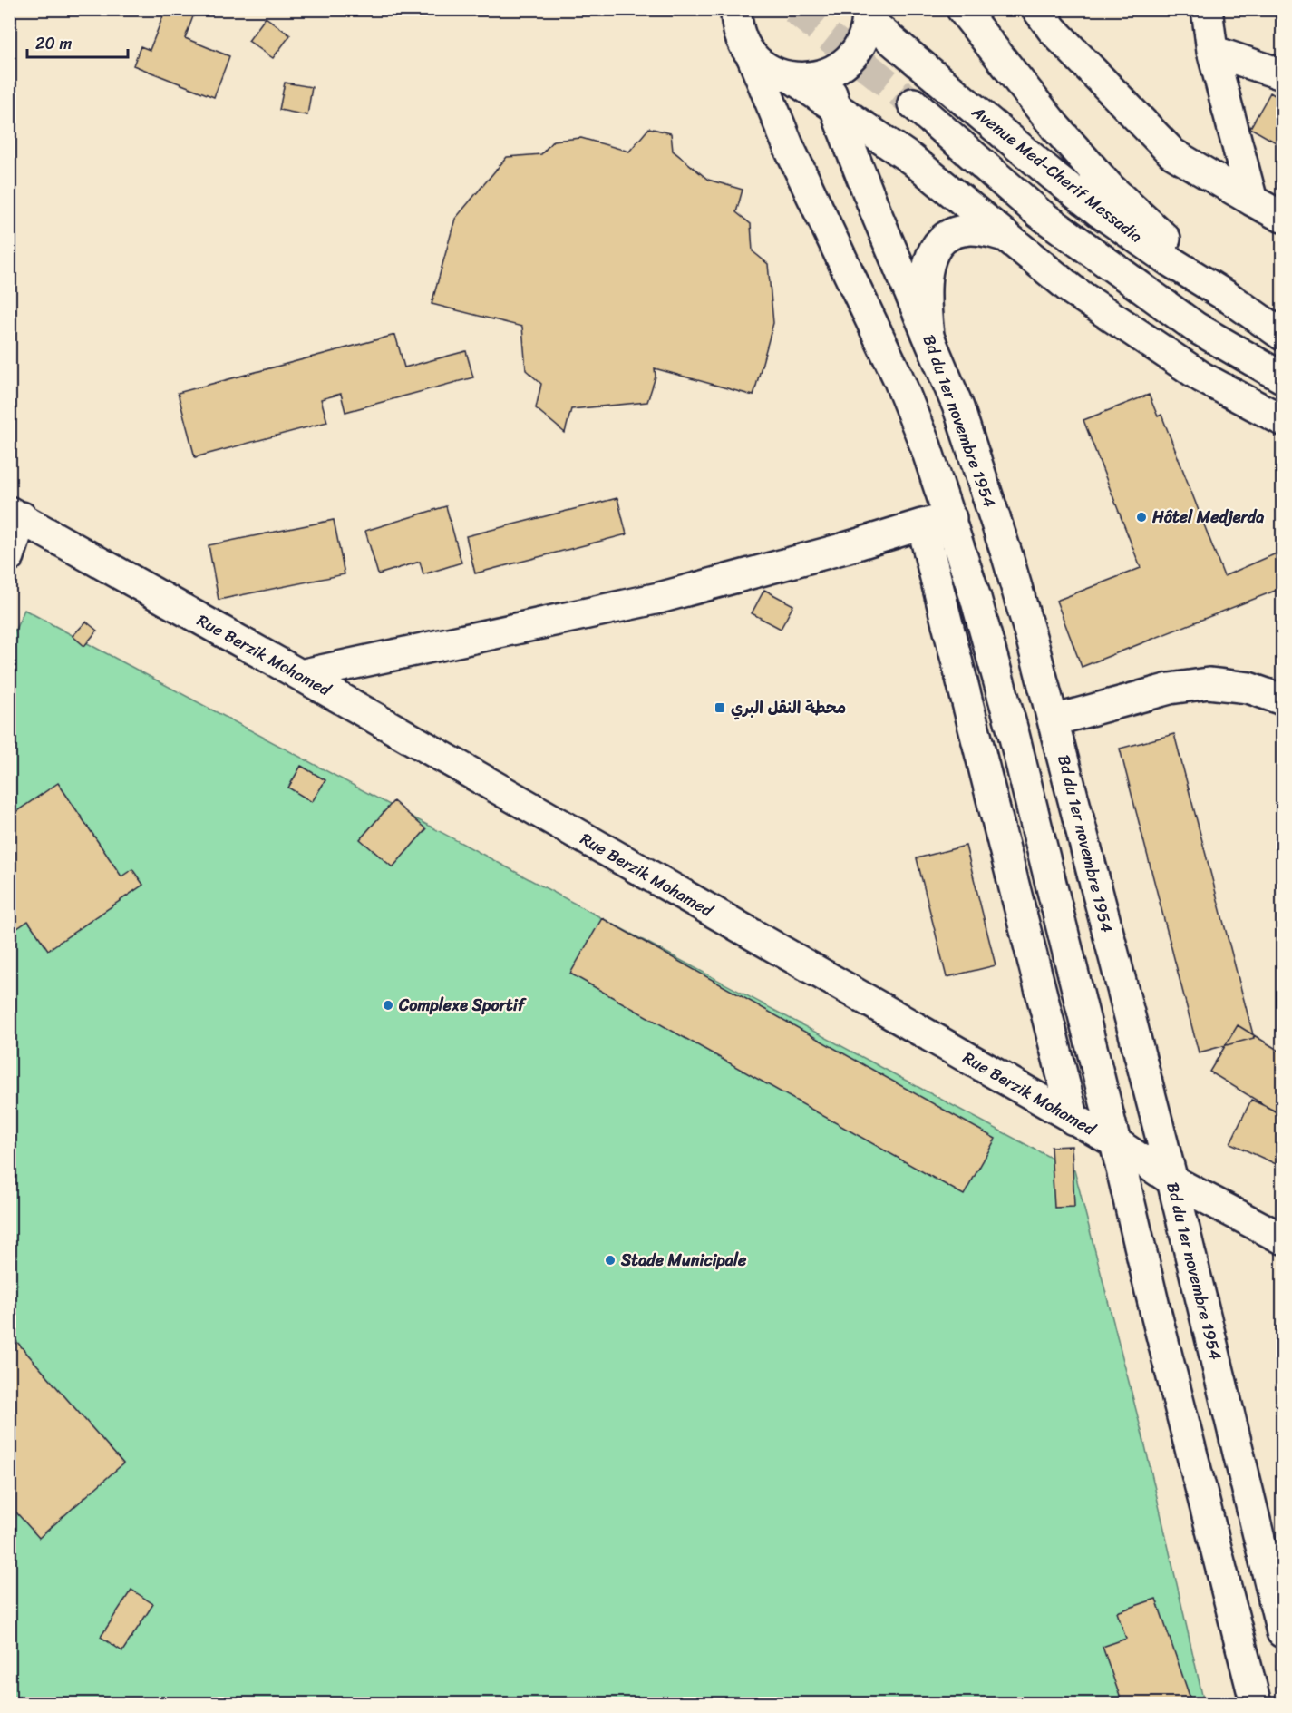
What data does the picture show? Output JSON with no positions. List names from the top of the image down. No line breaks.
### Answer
{"streets":{"main road":["Avenue Med-Cherif Messadia","Bd du 1er novembre 1954","Rue Berzik Mohamed"]},"crossings":[["Bd du 1er novembre 1954","Rue Berzik Mohamed"]],"places":{"other":["Hôtel Medjerda","Complexe Sportif","Stade Municipale"],"transit":["محطة النقل البري"]},"scale_bar":"20 m"}
